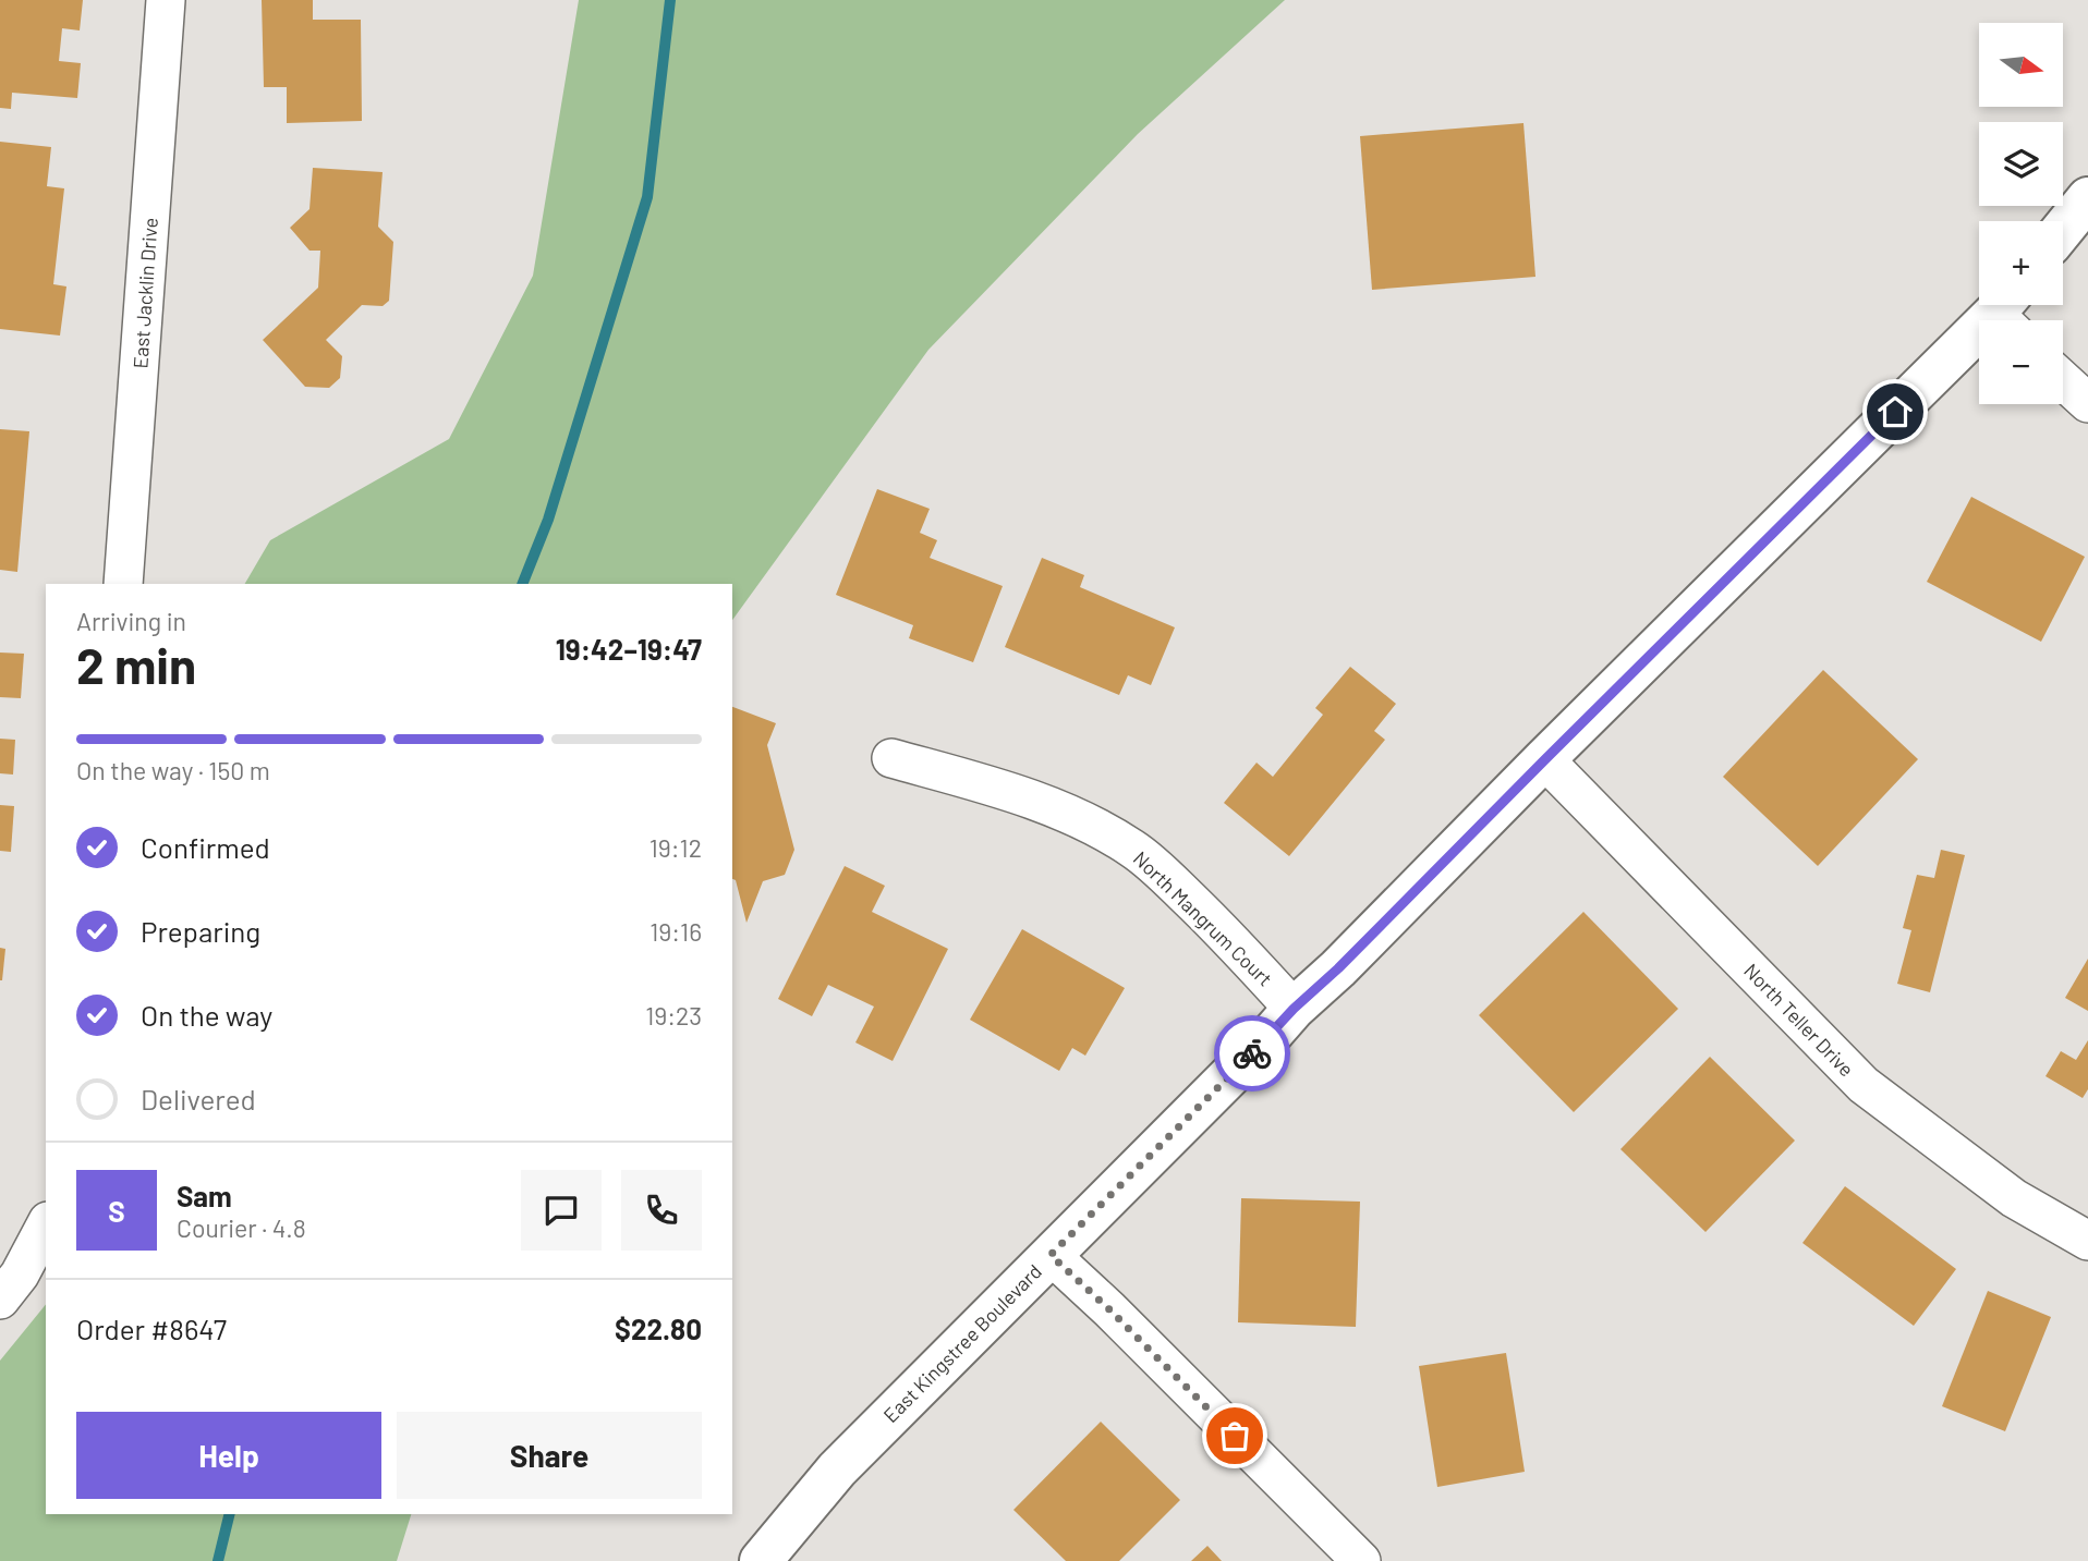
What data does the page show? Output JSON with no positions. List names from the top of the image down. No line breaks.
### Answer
{"streets":{"street":["East Jacklin Drive","North Mangrum Court","North Teller Drive","East Kingstree Boulevard"]},"crossings":[["North Mangrum Court","East Kingstree Boulevard"],["North Teller Drive","East Kingstree Boulevard"]],"north":"right","page":{"map_buttons":["+","−"],"heading":["2 min","Arriving in","19:42–19:47"],"panel":["Sam","Courier · 4.8","Order #8647","$22.80"],"bar":"On the way · 150 m","list":[["Confirmed","19:12"],["Preparing","19:16"],["On the way","19:23"],"Delivered"],"round":"S","buttons":["Help","Share"]}}
